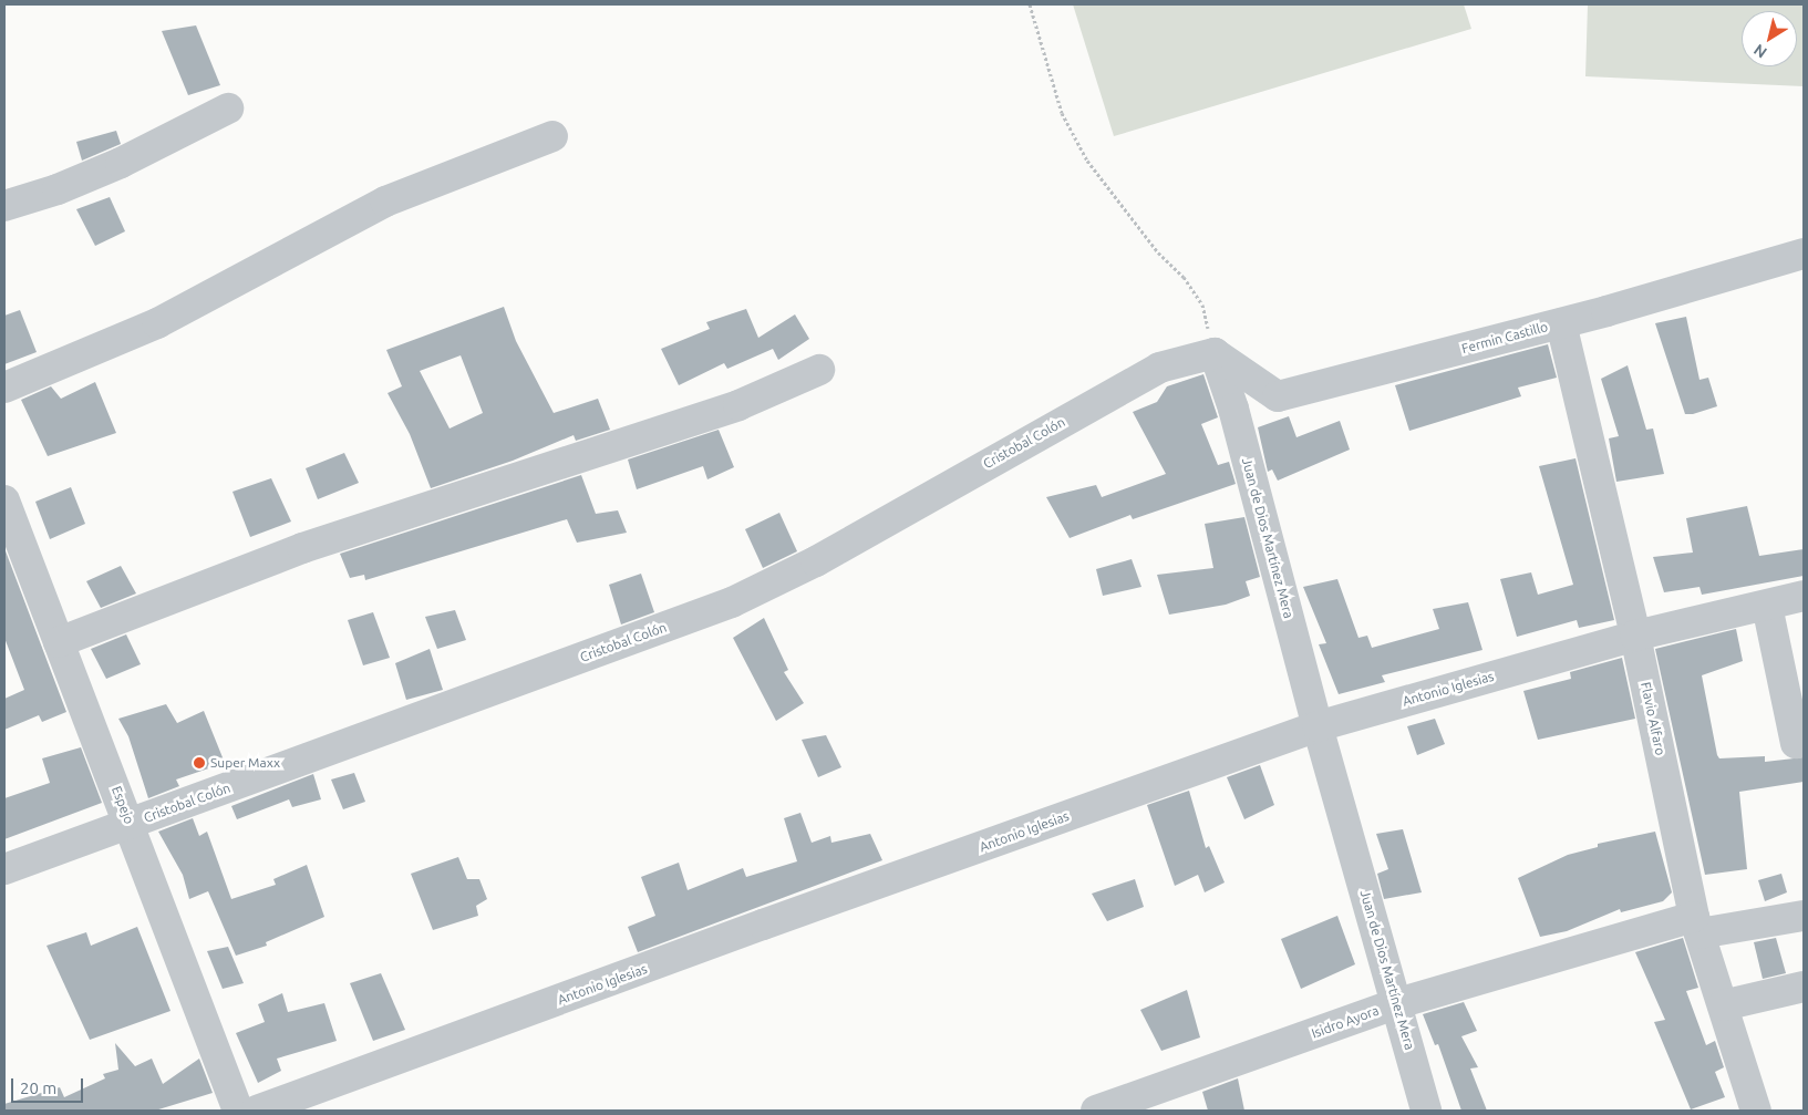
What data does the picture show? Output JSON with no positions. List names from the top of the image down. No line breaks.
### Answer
{"streets":{"street":["Fermin Castillo","Cristobal Colón","Juan de Dios Martínez Mera","Antonio Iglesias","Flavio Alfaro","Espejo","Isidro Ayora"]},"crossings":[["Fermin Castillo","Juan de Dios Martínez Mera"],["Fermin Castillo","Flavio Alfaro"],["Cristobal Colón","Juan de Dios Martínez Mera"],["Cristobal Colón","Espejo"],["Juan de Dios Martínez Mera","Antonio Iglesias"],["Juan de Dios Martínez Mera","Isidro Ayora"],["Antonio Iglesias","Flavio Alfaro"],["Flavio Alfaro","Isidro Ayora"]],"places":["Super Maxx"],"scale_bar":"20 m","north":"bottom left"}
